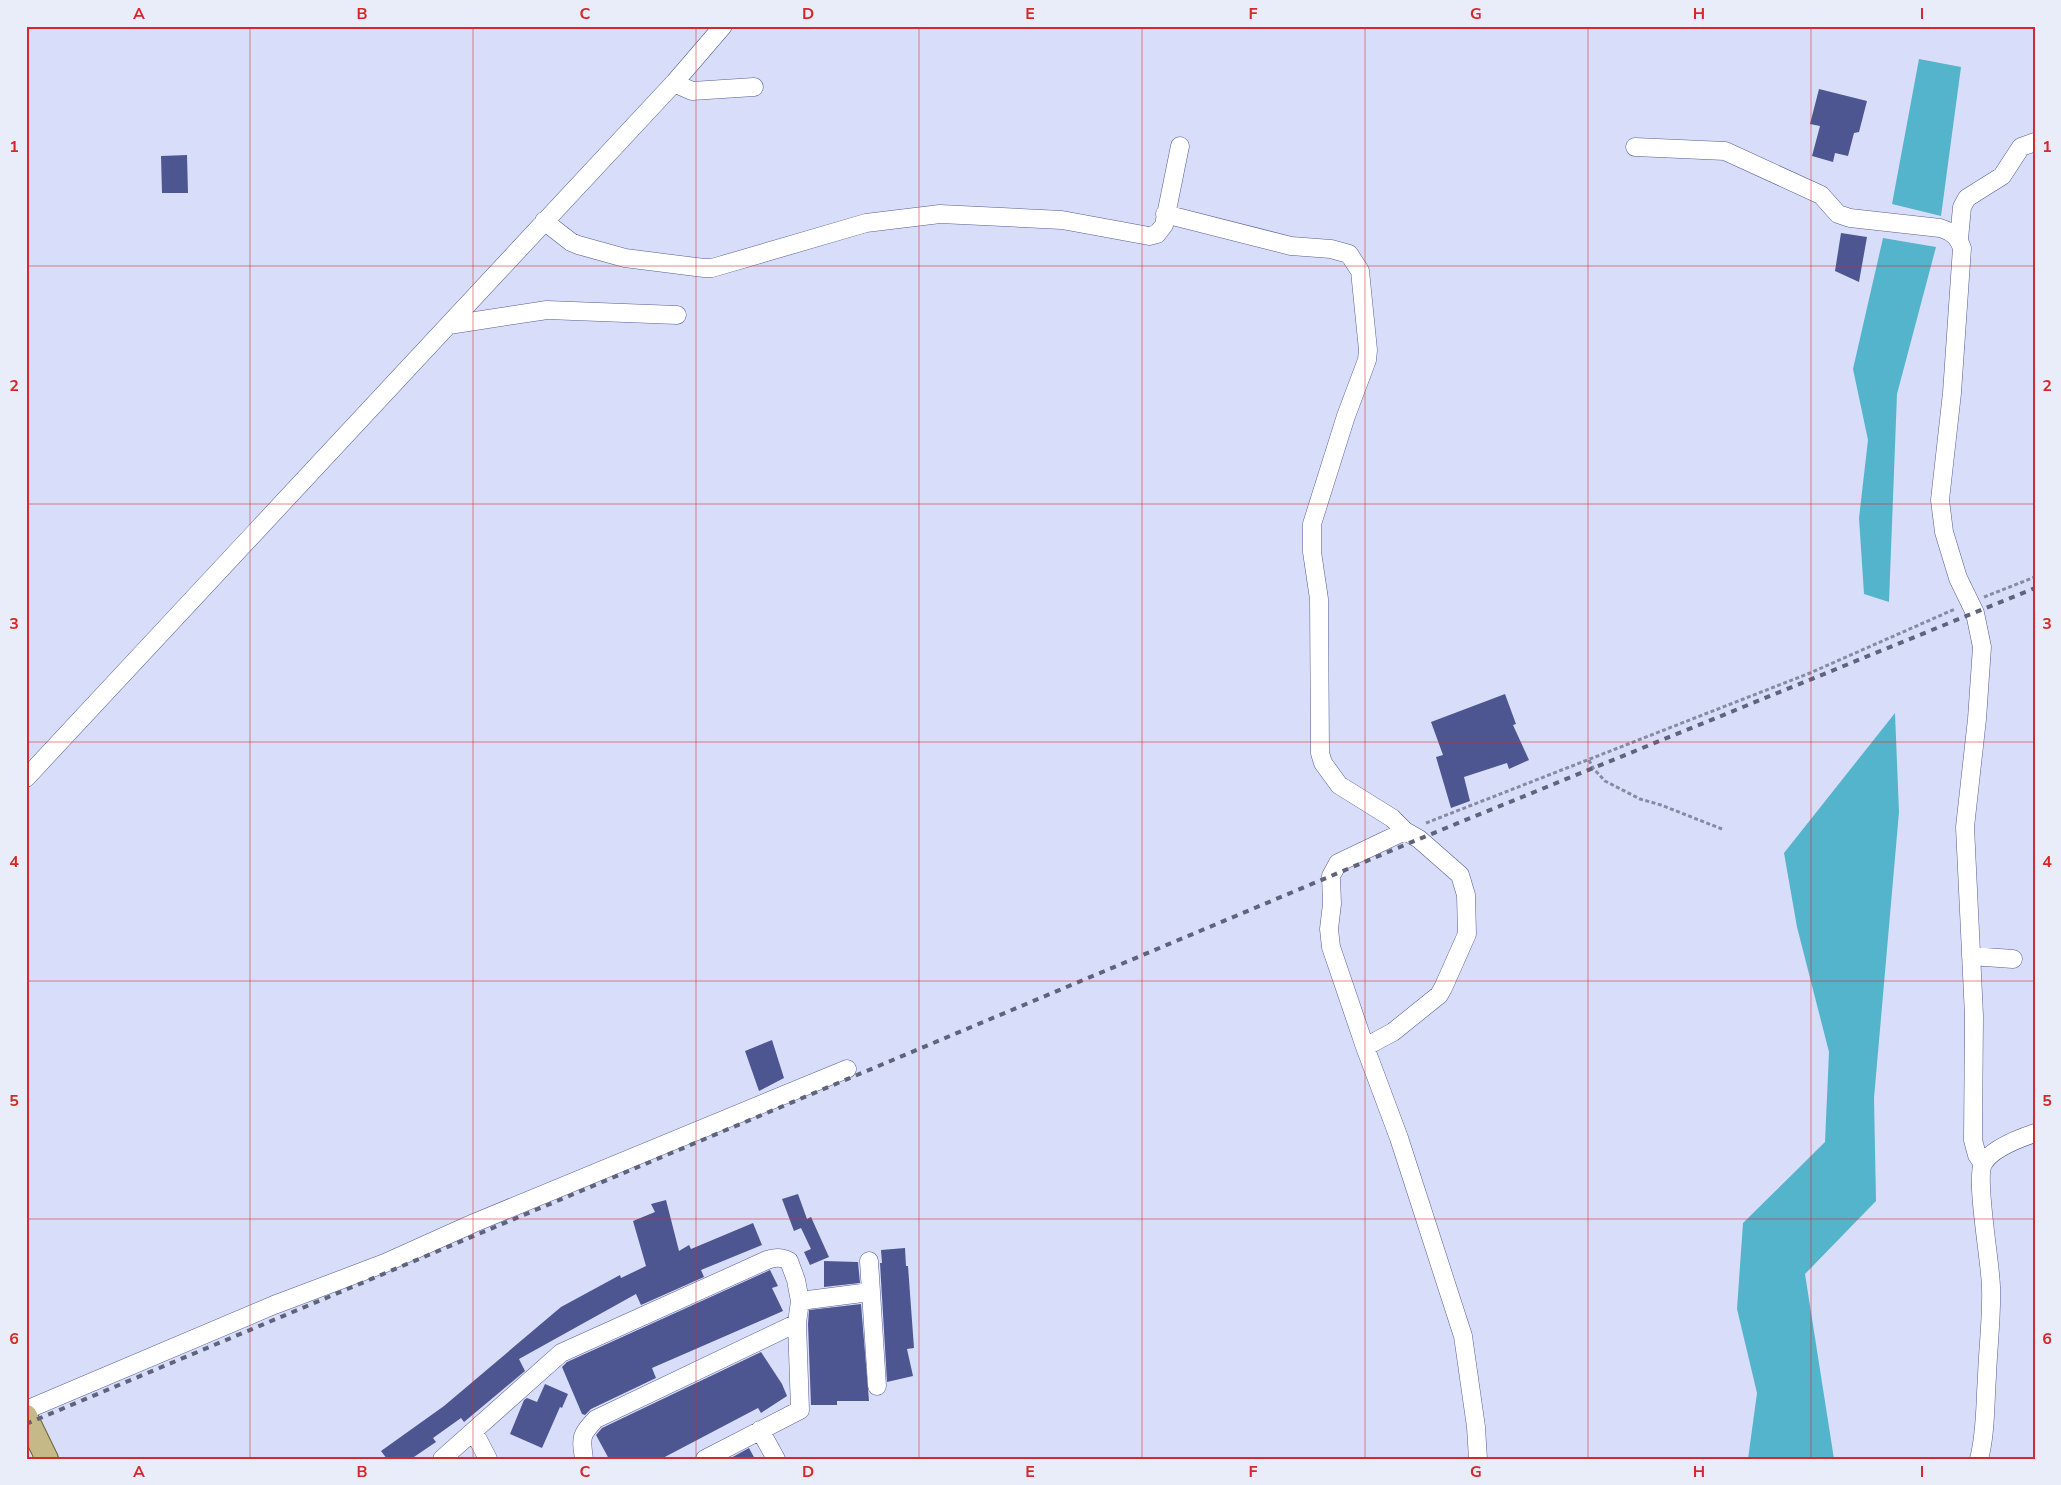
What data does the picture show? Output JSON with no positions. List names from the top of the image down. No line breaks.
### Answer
{"grid":{"columns":["A","B","C","D","E","F","G","H","I"],"rows":["1","2","3","4","5","6"]}}
